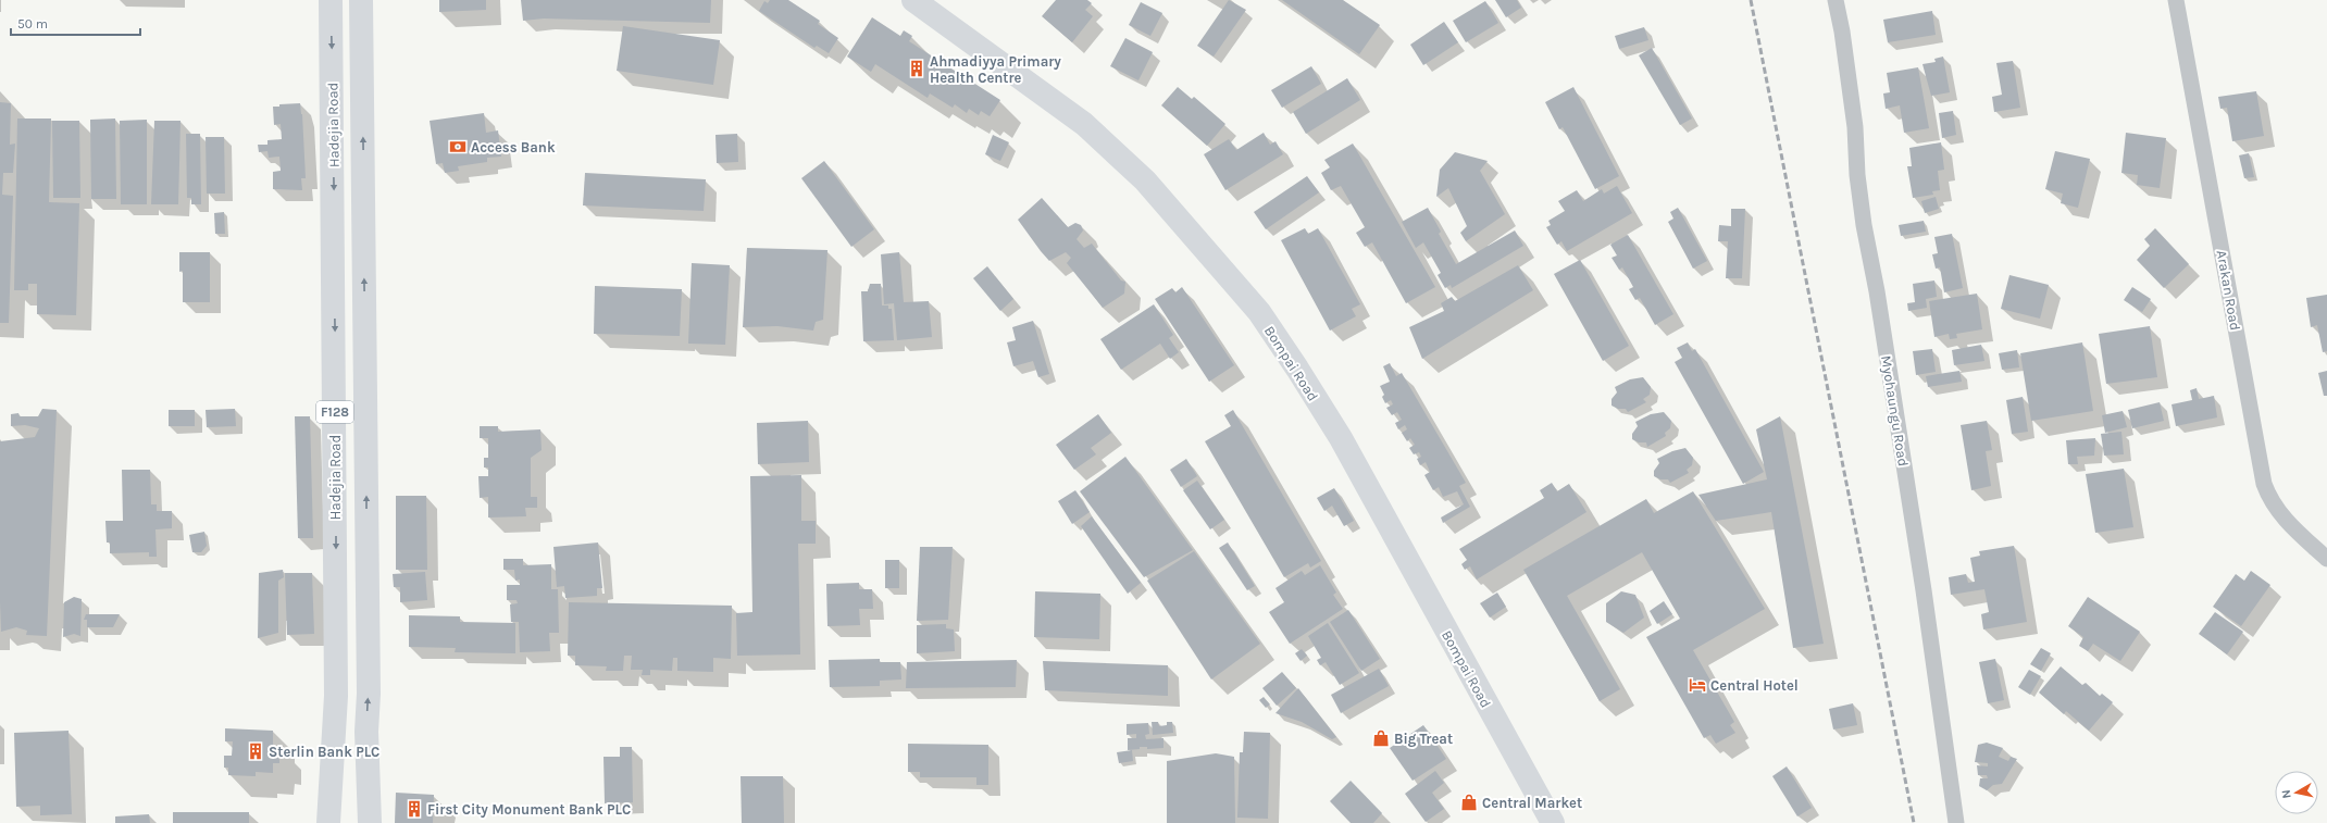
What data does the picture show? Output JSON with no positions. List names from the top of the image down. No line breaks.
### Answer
{"streets":{"main road":["Hadejia Road","Bompai Road","F128"],"street":["Arakan Road","Myohaungu Road"]},"places":{"building":["Ahmadiyya Primary Health Centre","Sterlin Bank PLC","First City Monument Bank PLC"],"bank":["Access Bank"],"hotel":["Central Hotel"],"shop":["Big Treat","Central Market"]},"scale_bar":"50 m","north":"left"}
